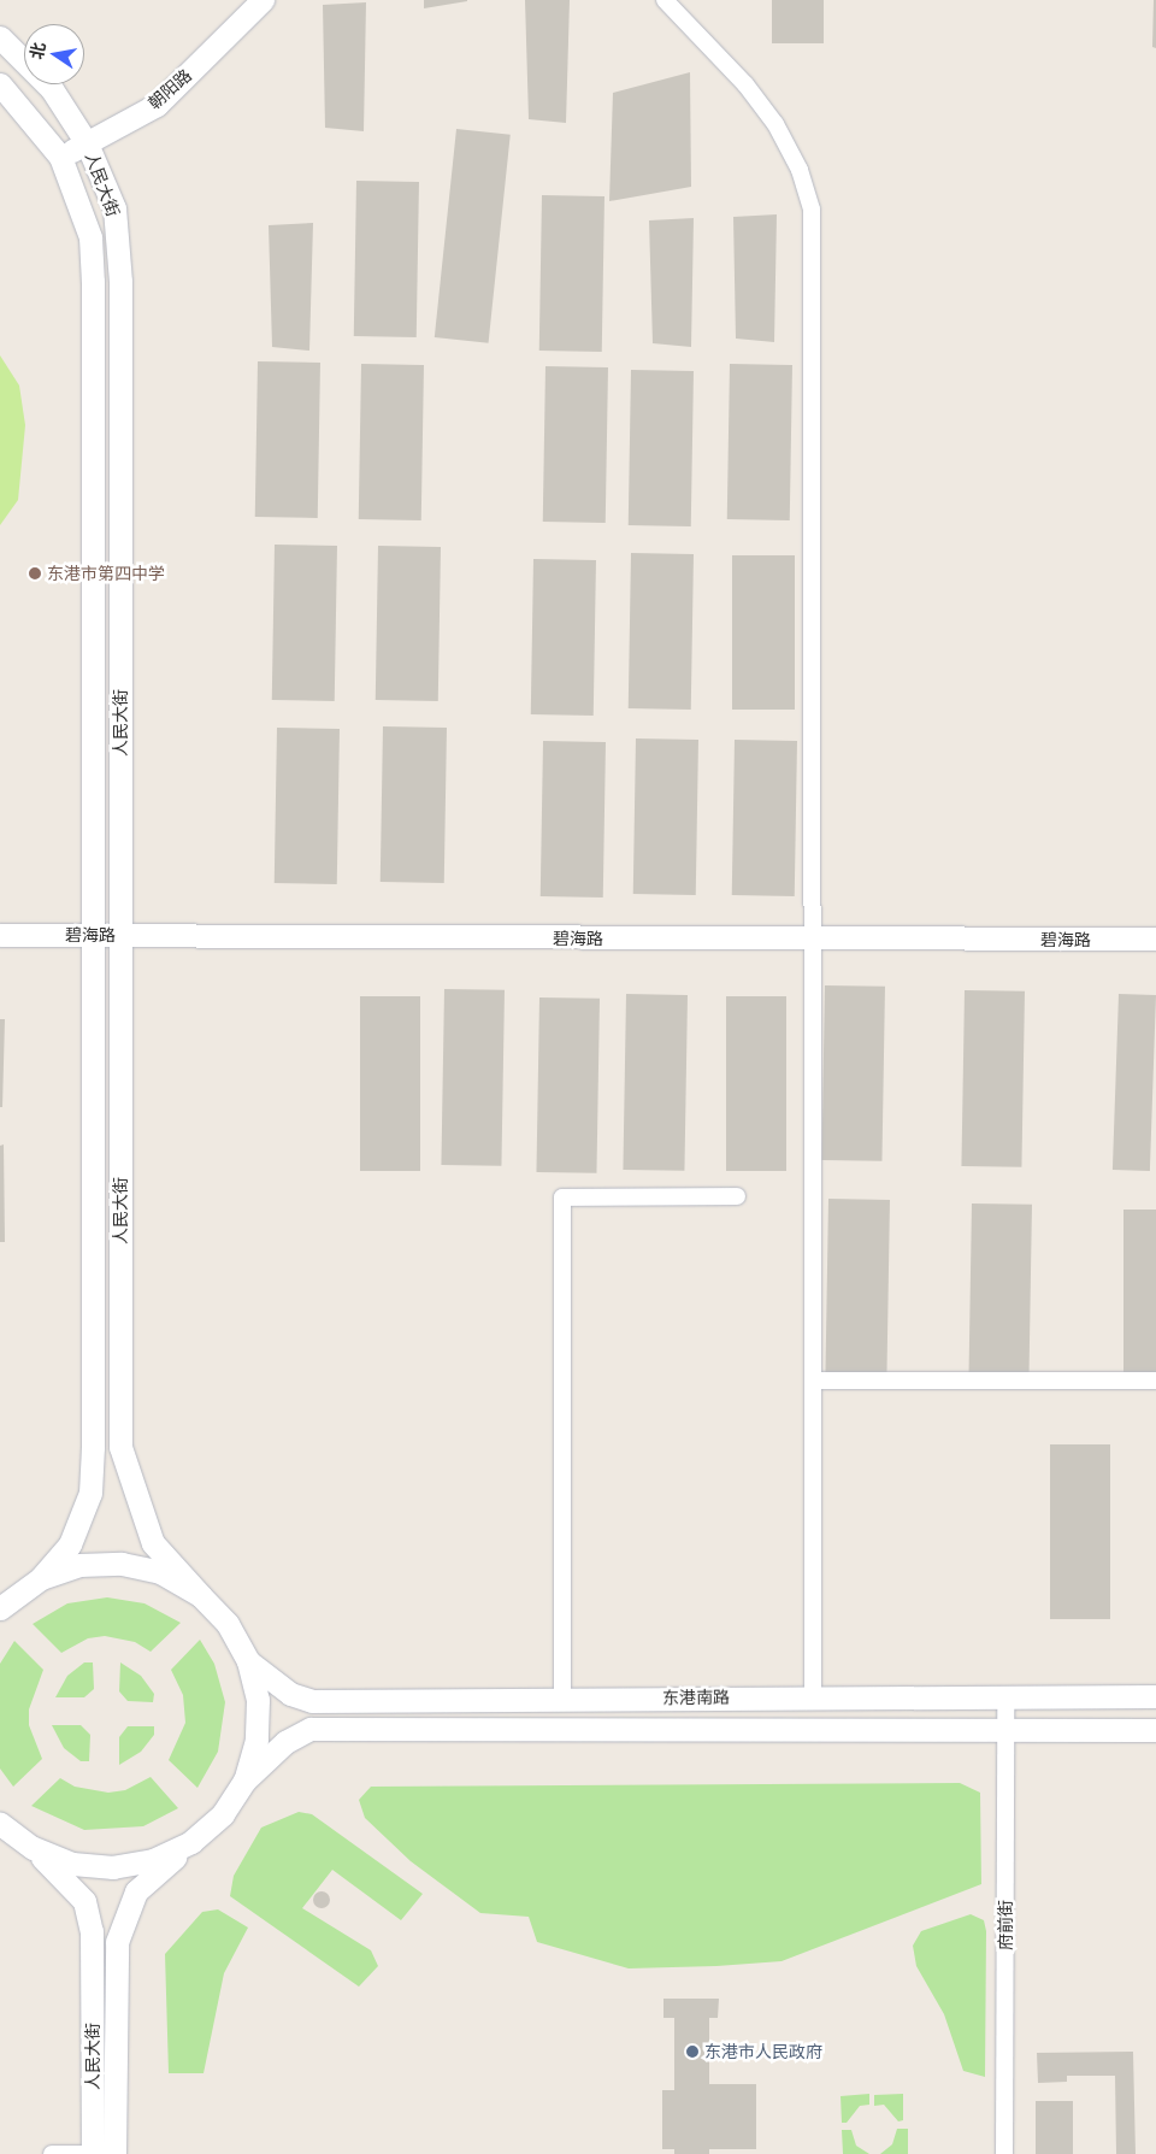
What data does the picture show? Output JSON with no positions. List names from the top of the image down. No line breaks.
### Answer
{"streets":{"main road":["朝阳路","人民大街","碧海路","东港南路"],"street":["府前街"]},"crossings":[["朝阳路","人民大街"],["人民大街","碧海路"],["东港南路","府前街"]],"places":["东港市第四中学","东港市人民政府"],"north":"left"}
